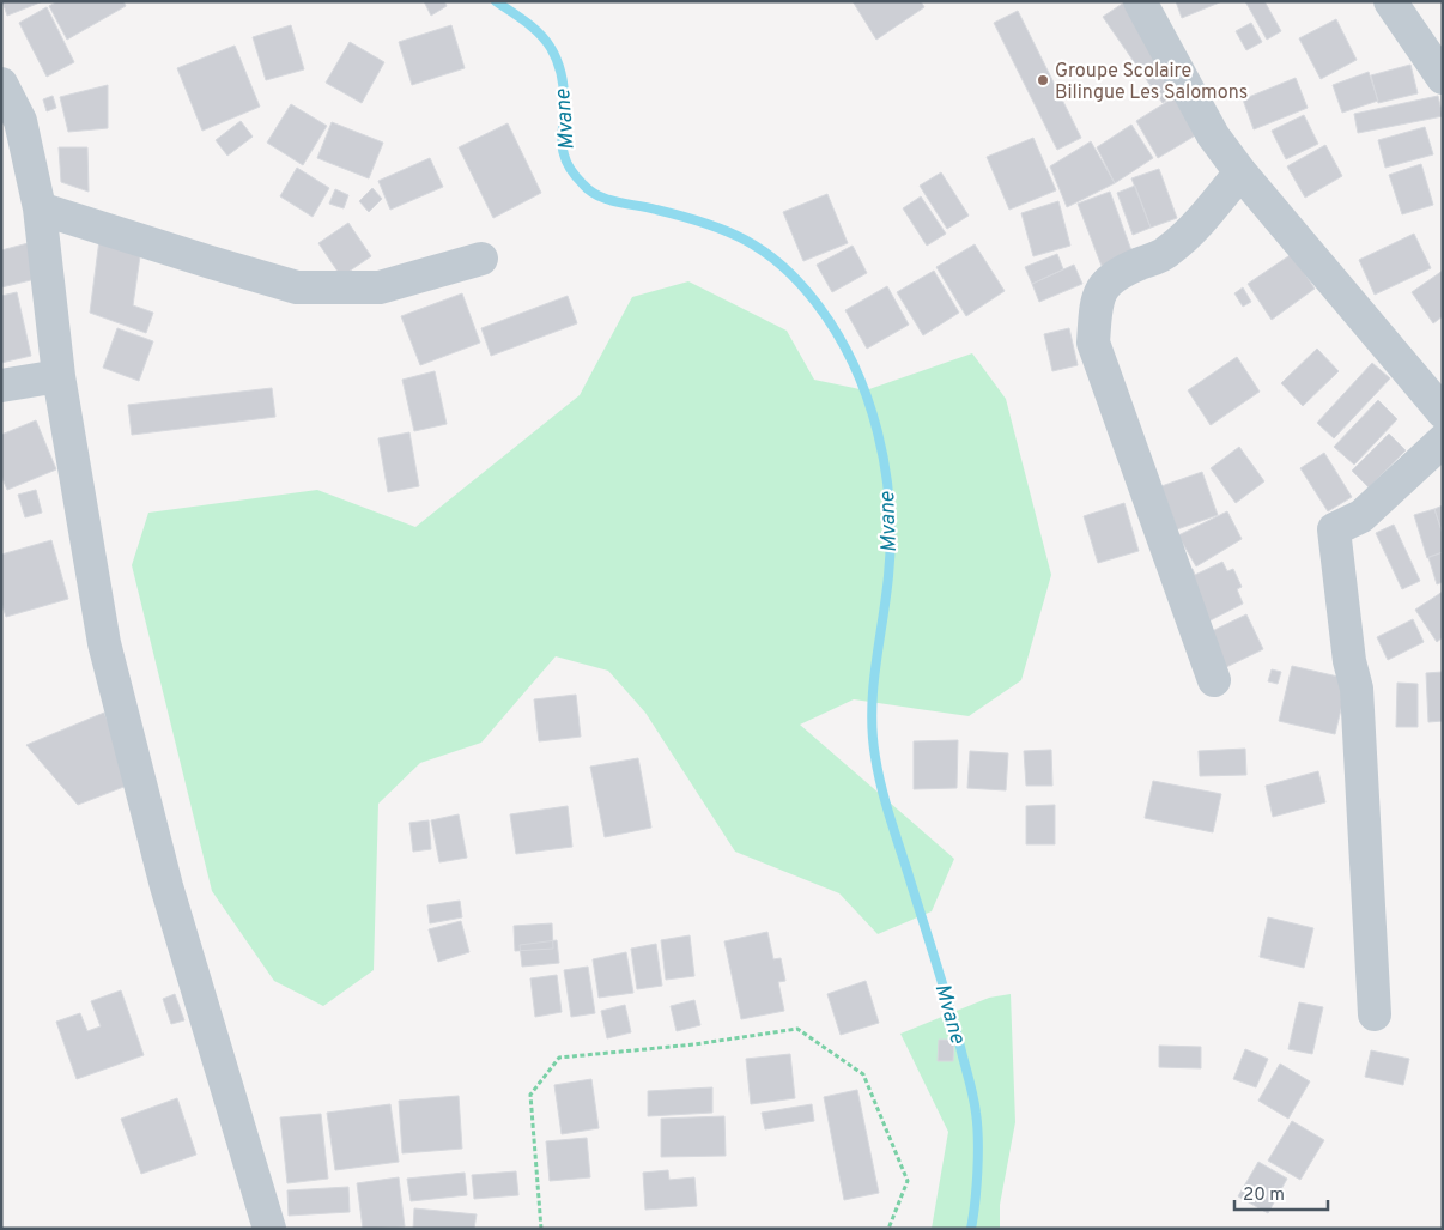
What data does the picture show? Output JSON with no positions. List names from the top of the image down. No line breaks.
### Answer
{"water":["Mvane"],"places":["Groupe Scolaire Bilingue Les Salomons"],"scale_bar":"20 m"}
